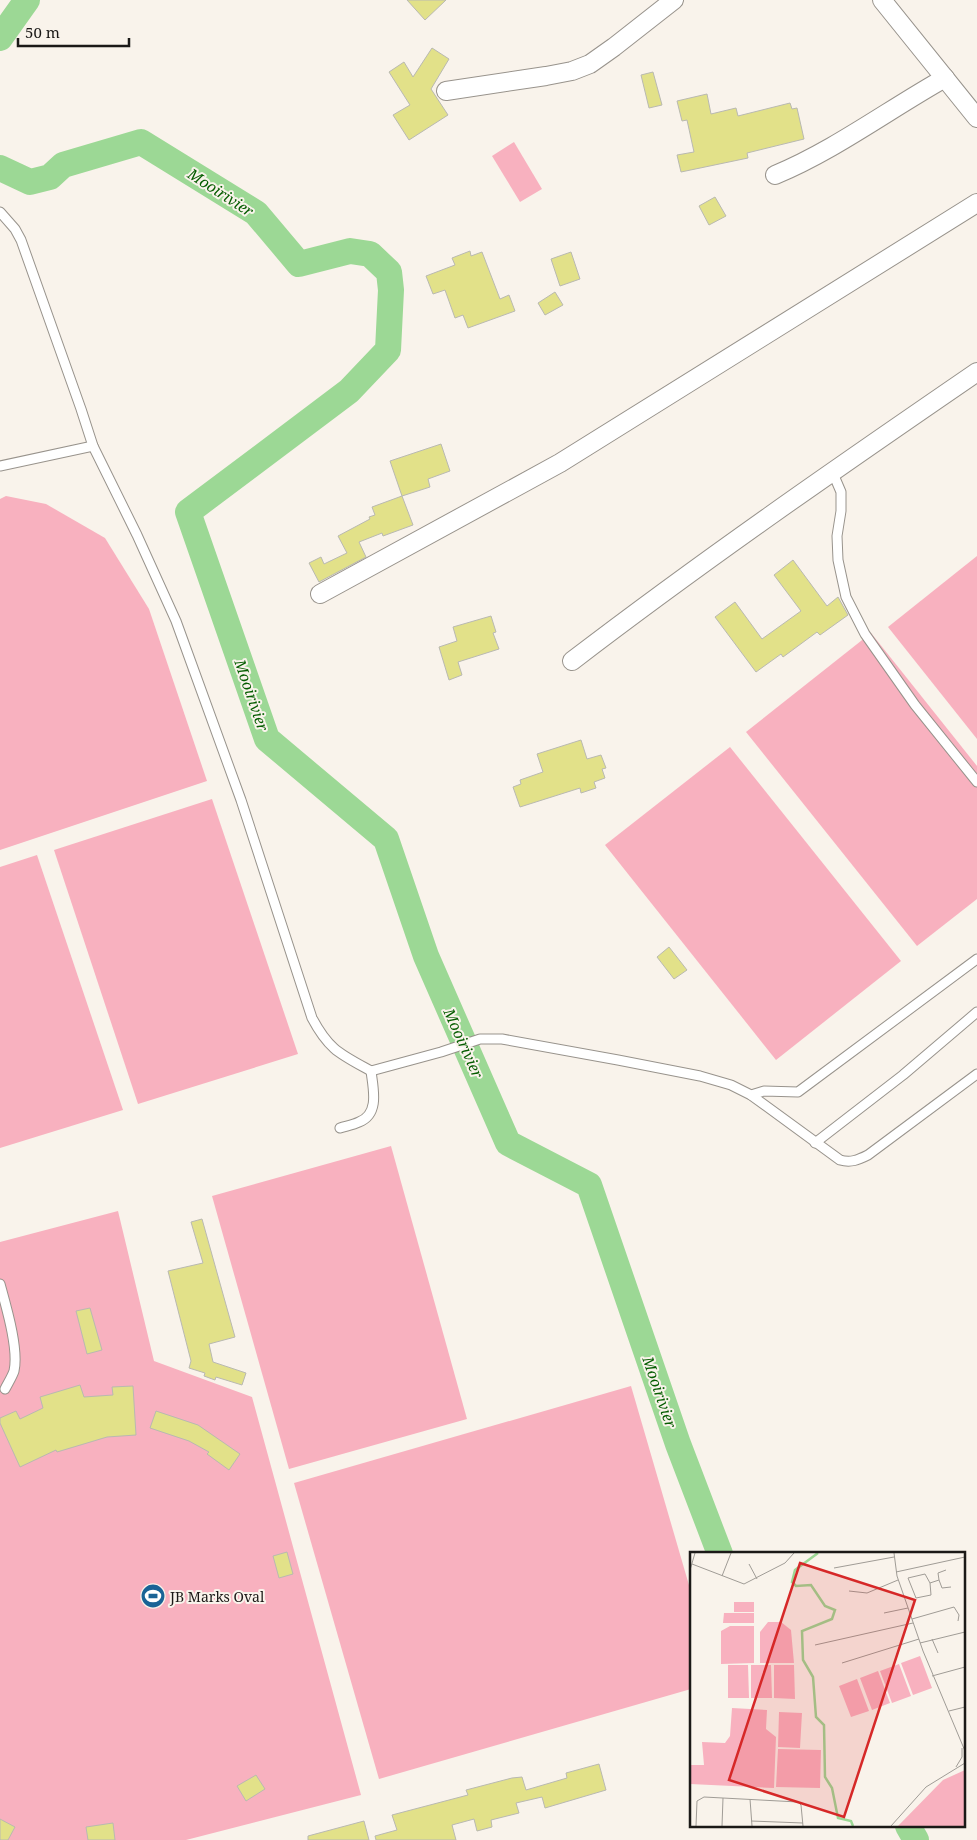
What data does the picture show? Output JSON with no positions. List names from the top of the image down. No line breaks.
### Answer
{"water":["Mooirivier"],"places":{"sports":["JB Marks Oval"]},"scale_bar":"50 m"}
